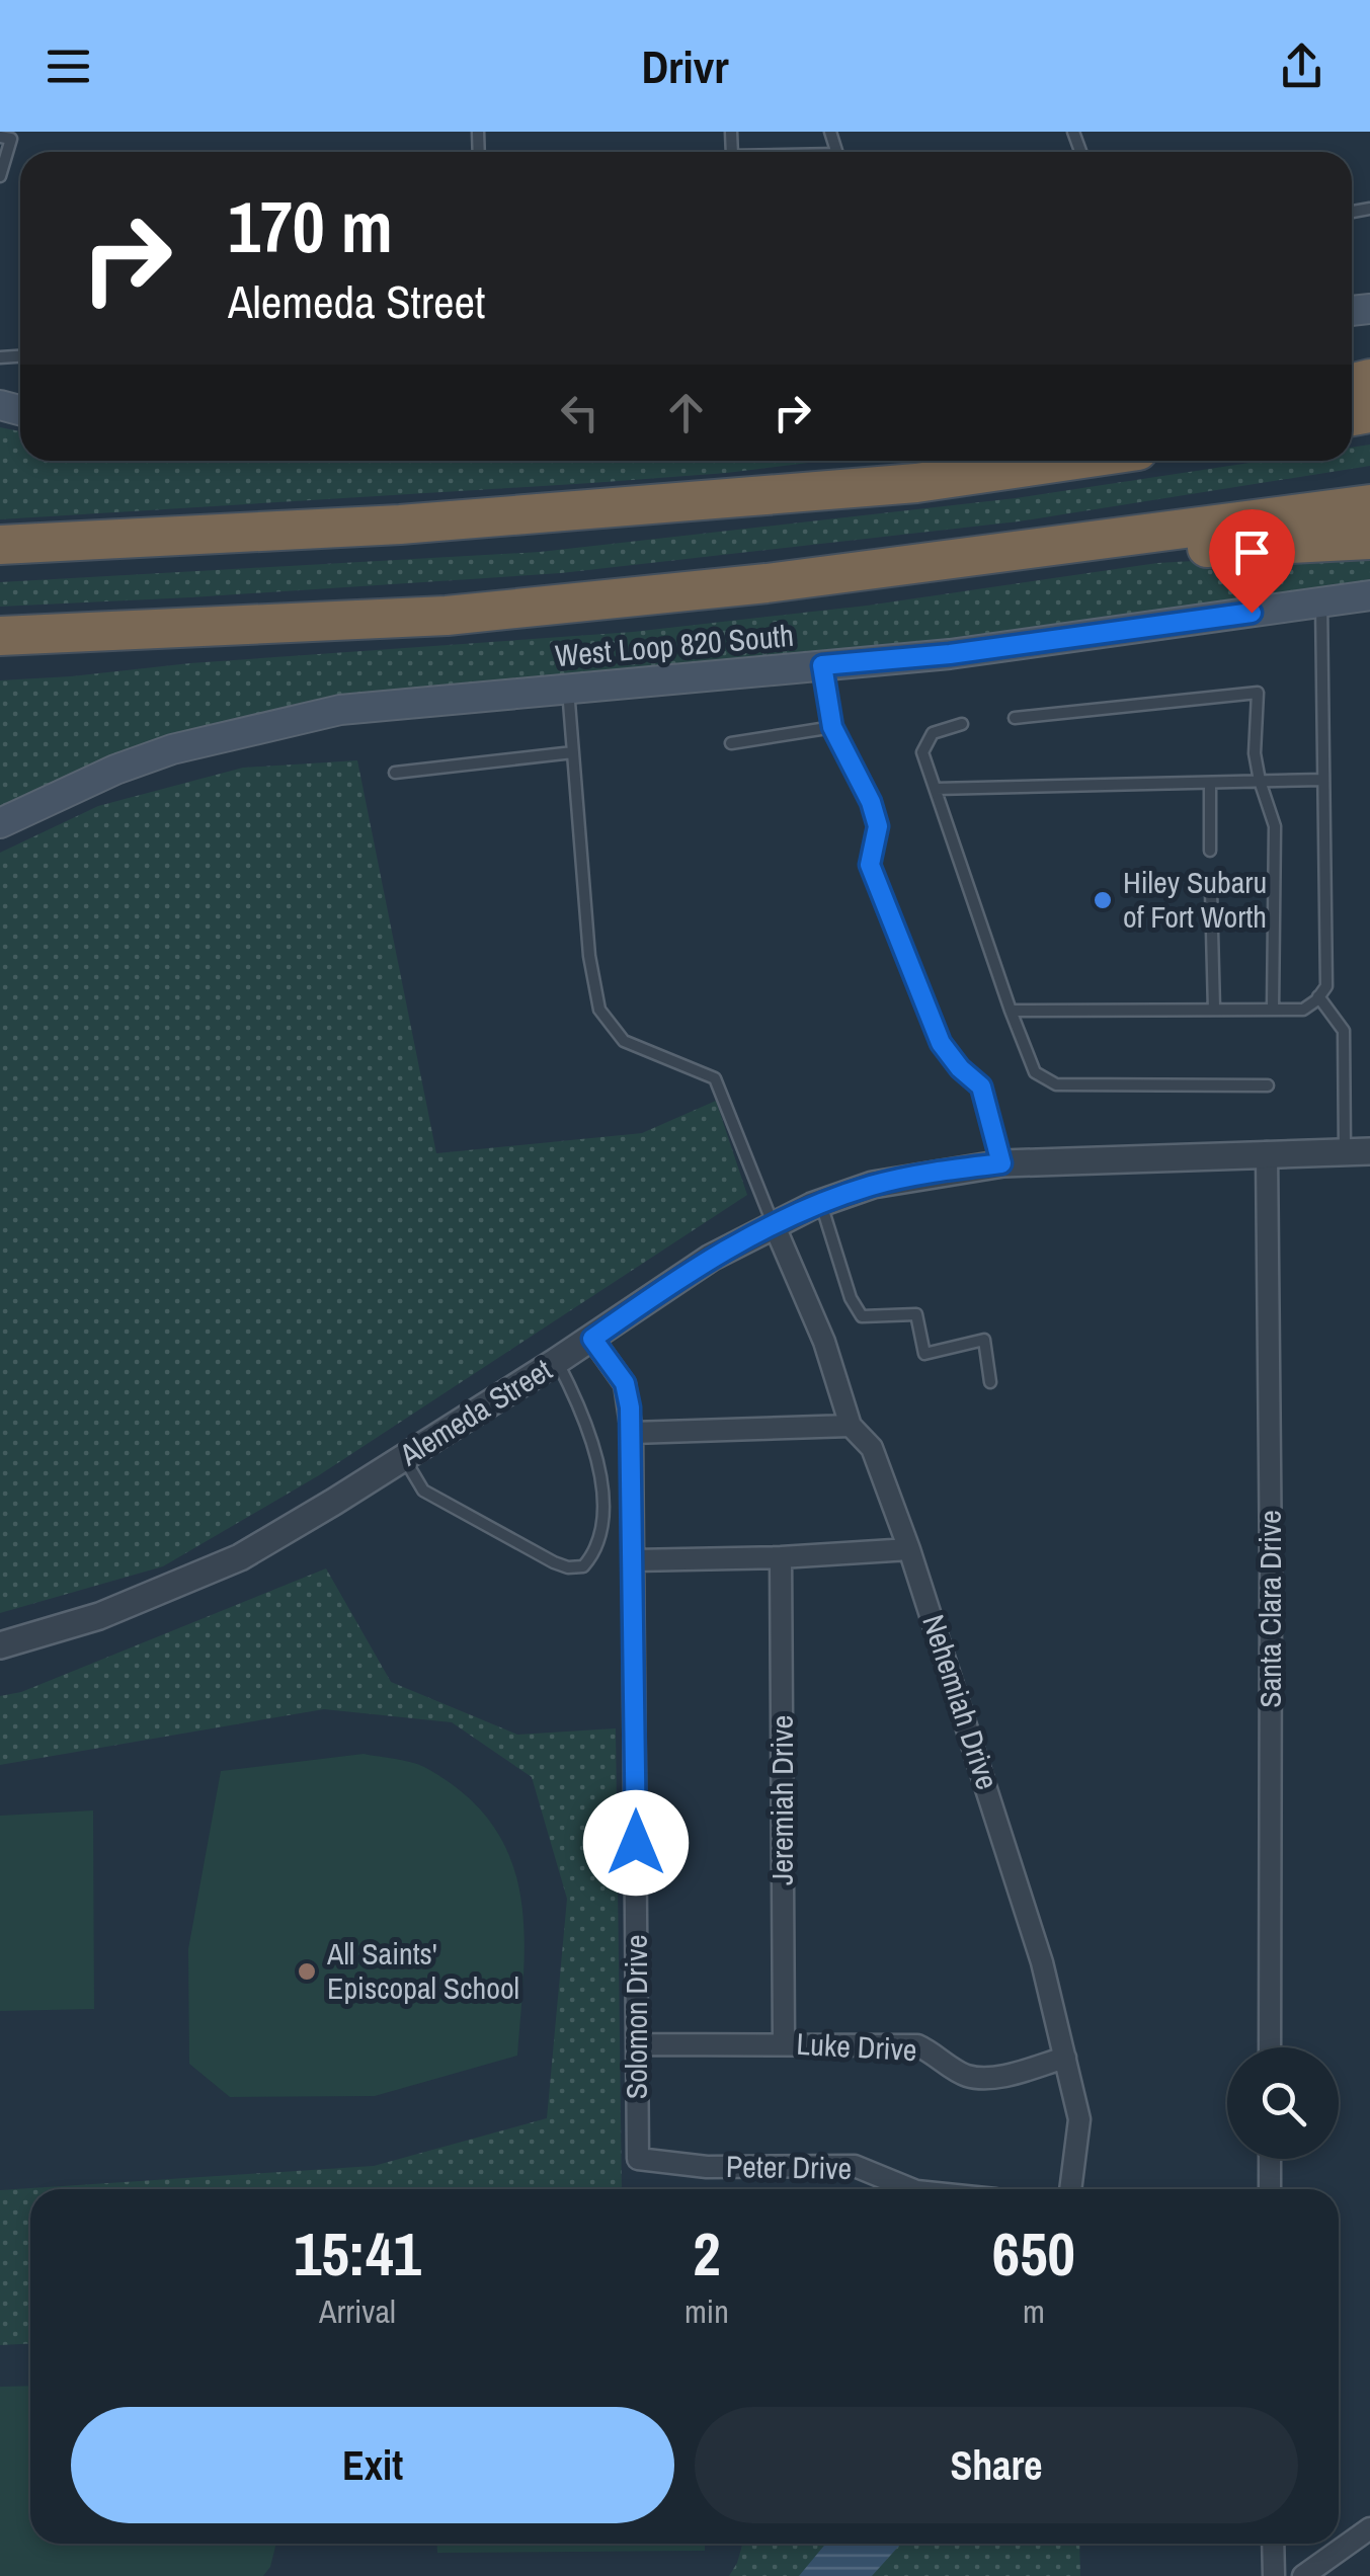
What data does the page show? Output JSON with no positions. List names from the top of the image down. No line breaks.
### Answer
{"streets":{"main road":["West Loop 820 South"],"street":["Alemeda Street","Santa Clara Drive","Nehemiah Drive","Jeremiah Drive","Solomon Drive","Luke Drive","Peter Drive"]},"crossings":[["Alemeda Street","Santa Clara Drive"],["Alemeda Street","Nehemiah Drive"],["Alemeda Street","Solomon Drive"],["Nehemiah Drive","Luke Drive"],["Jeremiah Drive","Luke Drive"],["Solomon Drive","Luke Drive"],["Solomon Drive","Peter Drive"]],"places":["Hiley Subaru of Fort Worth","All Saints' Episcopal School"],"page":{"header":"Drivr","turn":["170 m","Alemeda Street"],"eta":["15:41","Arrival","2","min","650","m"],"buttons":["Exit","Share"]}}
